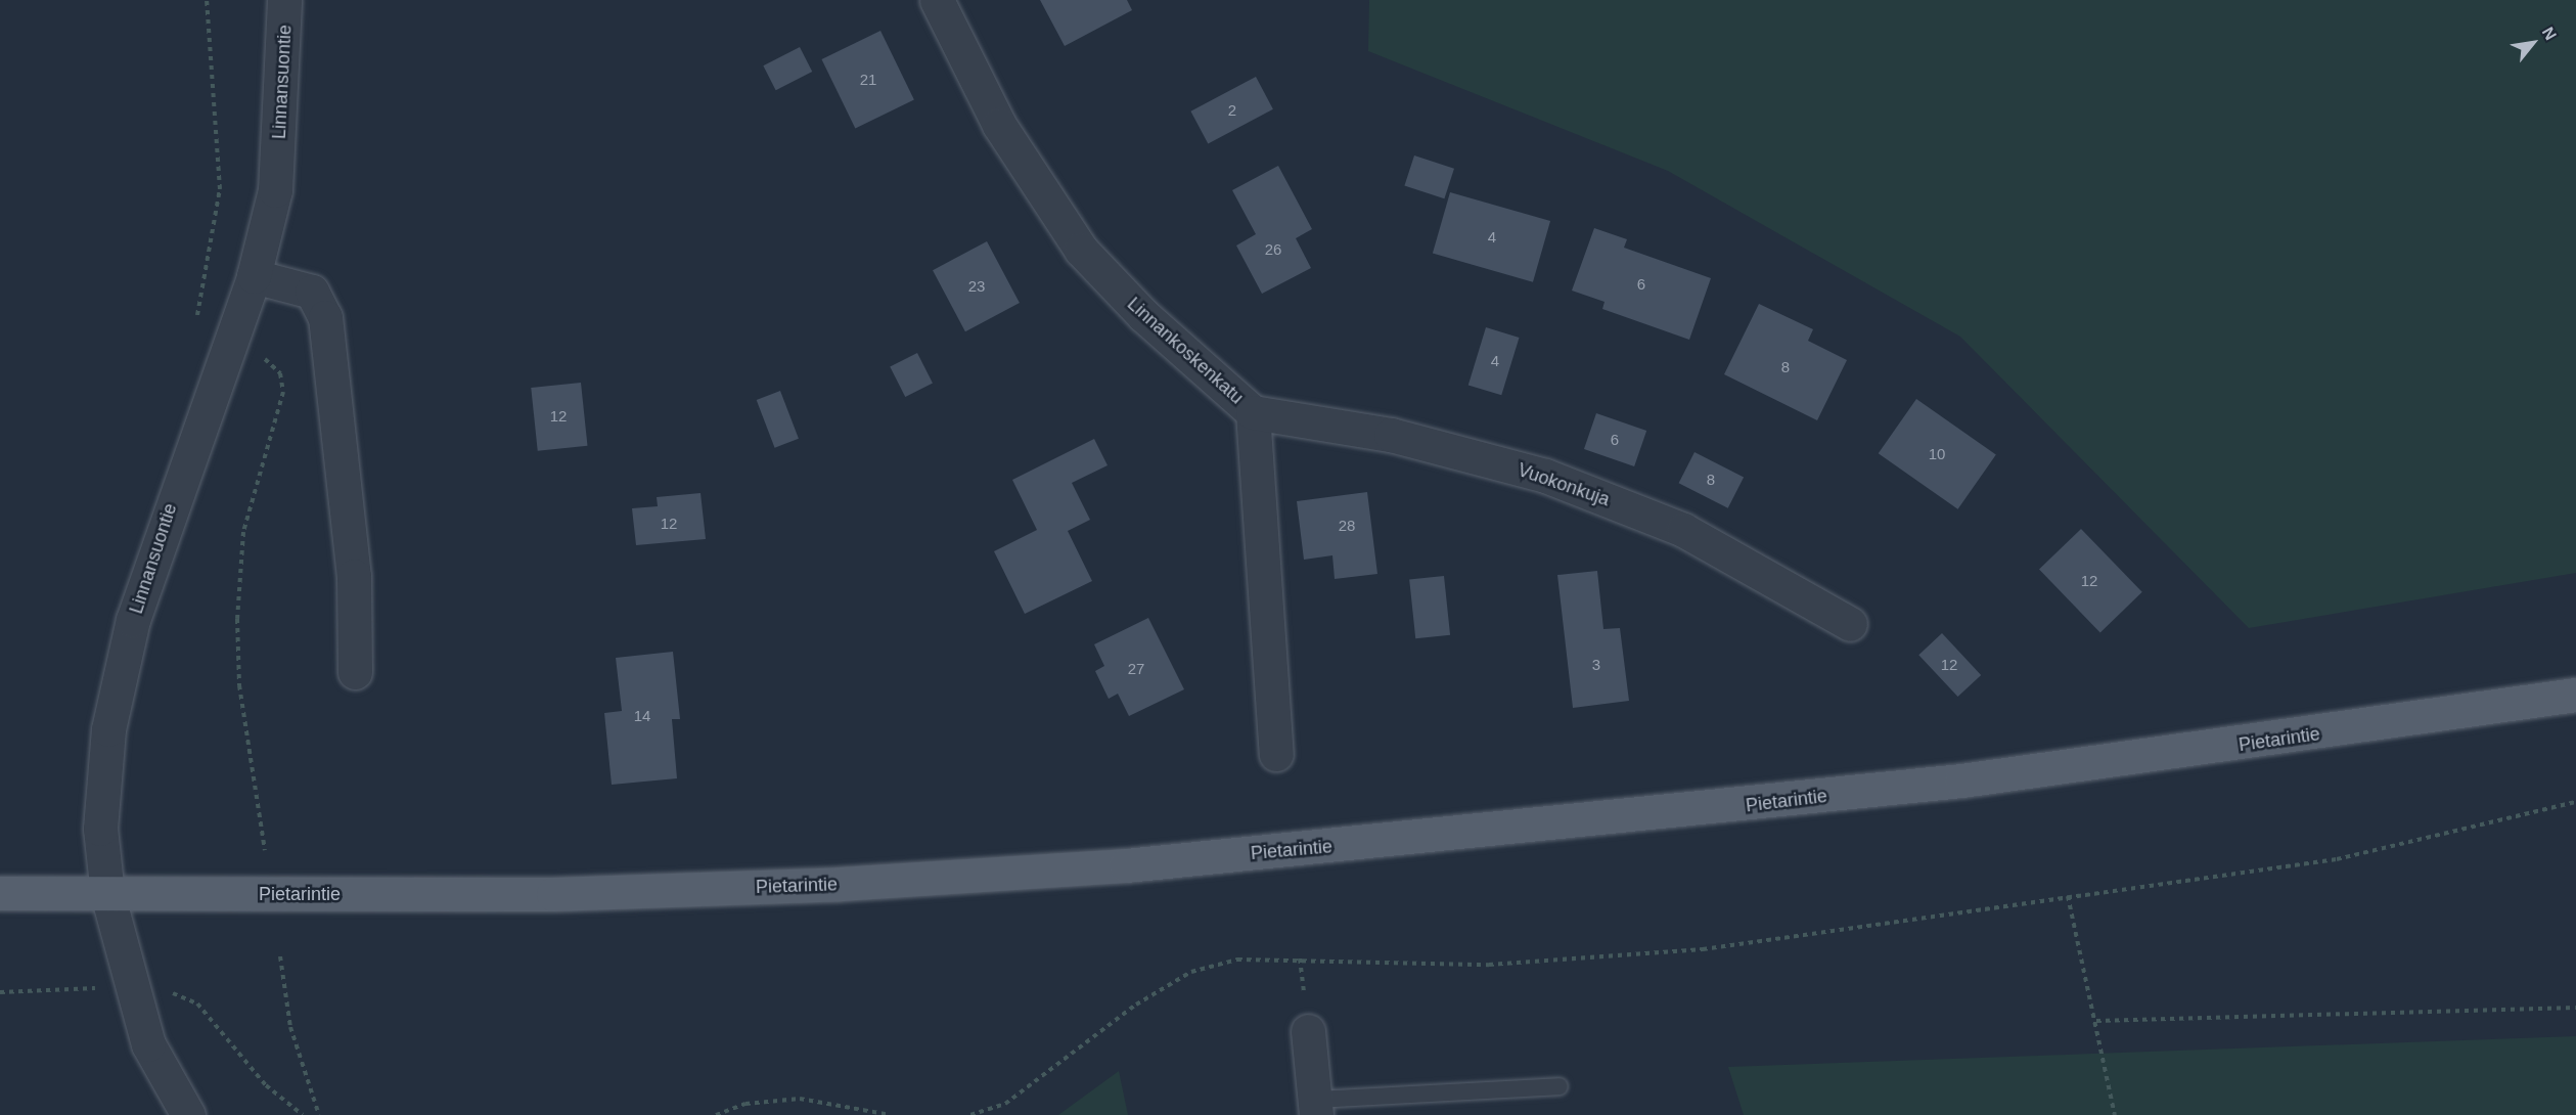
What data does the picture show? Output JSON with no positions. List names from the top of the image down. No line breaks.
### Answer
{"streets":{"main road":["Pietarintie"],"street":["Linnansuontie","Linnankoskenkatu","Vuokonkuja"]},"crossings":[["Linnansuontie","Pietarintie"],["Linnankoskenkatu","Vuokonkuja"]],"house_numbers":["21","2","4","26","6","23","4","8","12","6","10","8","12","28","12","3","12","27","14"],"north":"top right"}
